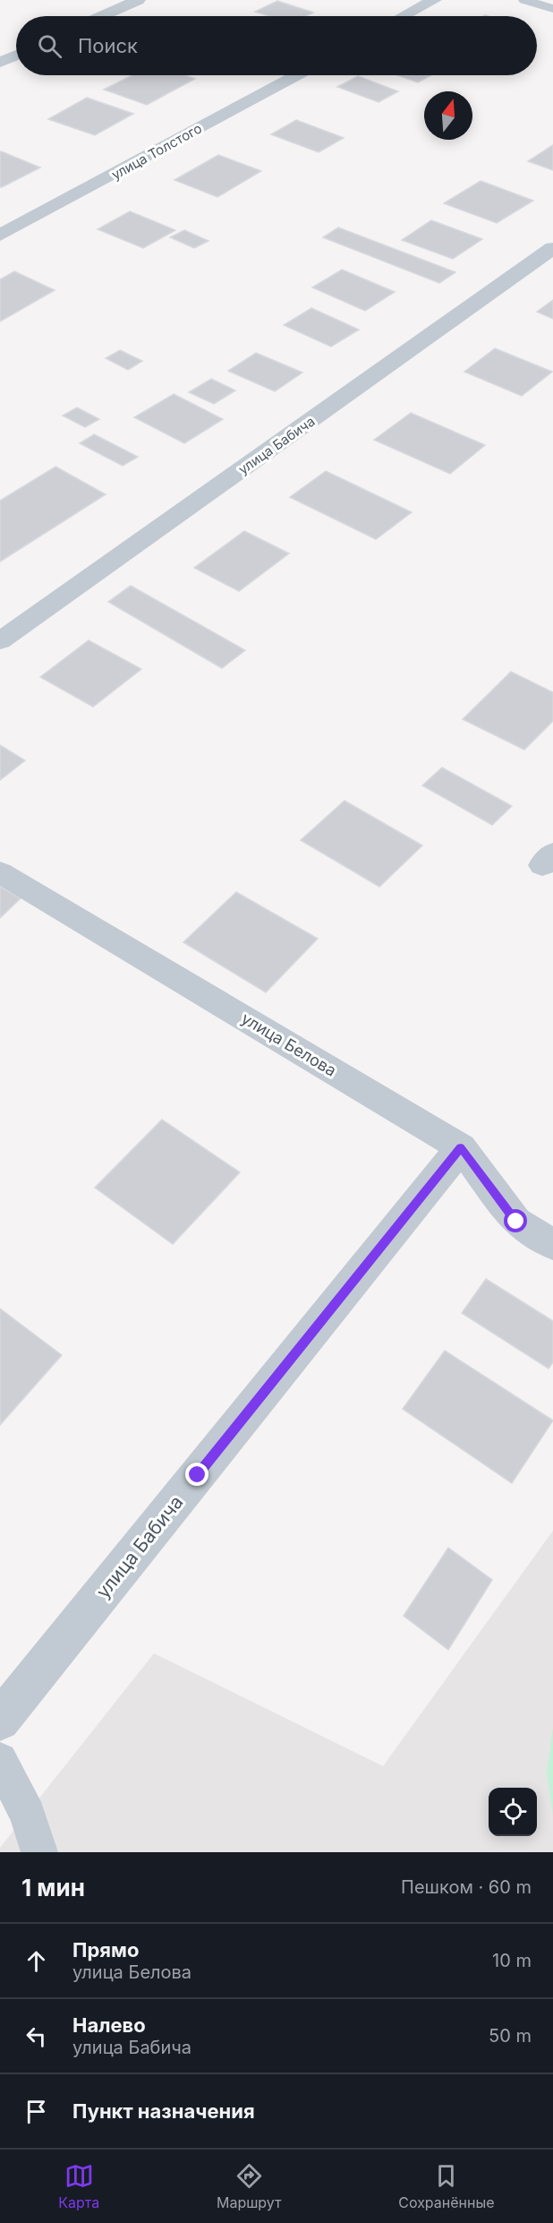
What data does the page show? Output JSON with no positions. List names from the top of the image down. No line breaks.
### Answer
{"streets":{"street":["улица Толстого","улица Бабича","улица Белова"]},"crossings":[["улица Бабича","улица Белова"]],"north":"top","page":{"search":"Поиск","heading":["1 мин","Пешком · 60 m"],"list":[["Прямо","улица Белова","10 m"],["Налево","улица Бабича","50 m"],"Пункт назначения"],"nav":["Карта","Маршрут","Сохранённые"]}}
